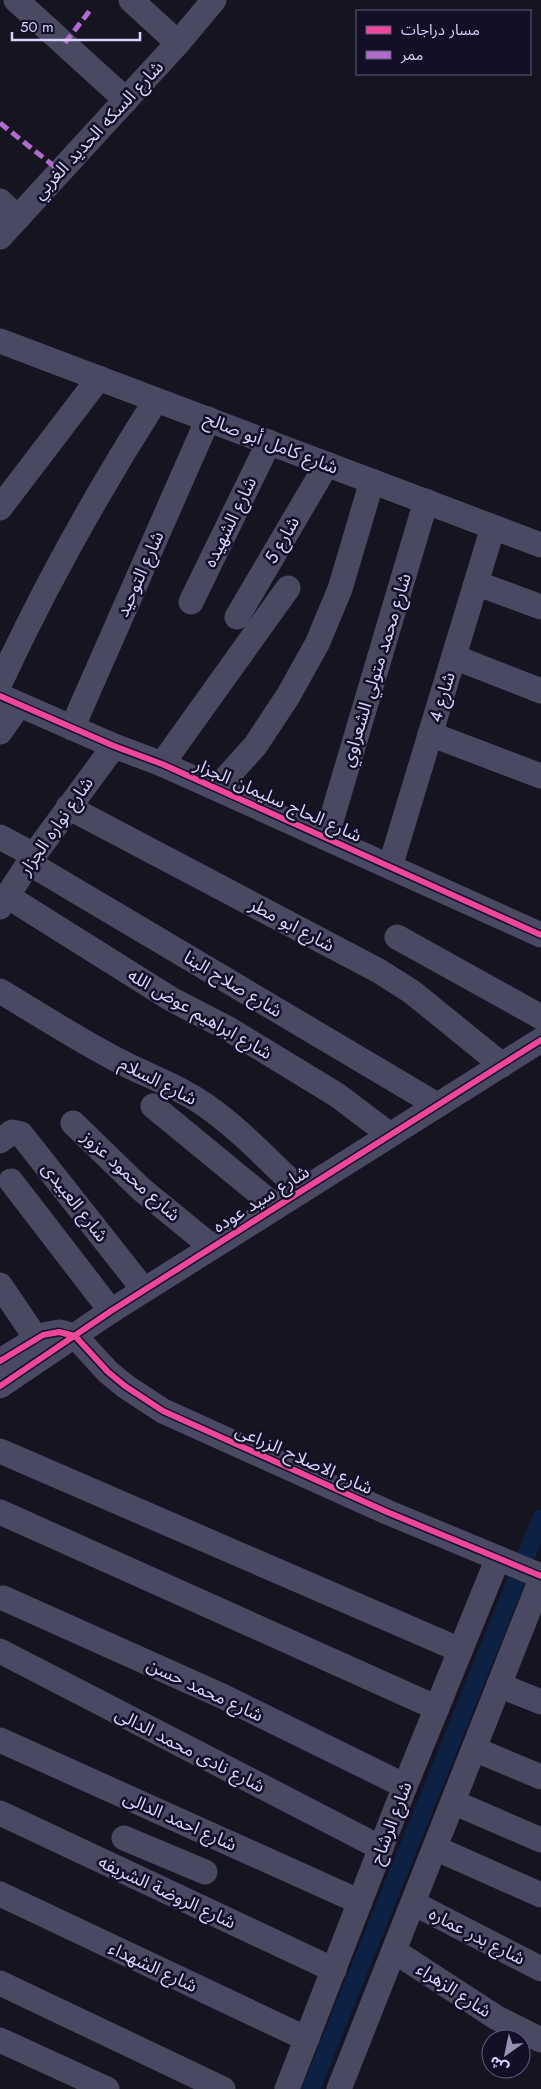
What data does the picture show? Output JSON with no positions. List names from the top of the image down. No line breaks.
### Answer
{"streets":{"street":["شارع السكه الحديد الغربي","شارع كامل أبو صالح","شارع الشهيده","شارع 5","شارع التوحيد","شارع محمد متولي الشعراوي","شارع 4","شارع الحاج سليمان الجزار","شارع نواره الجزار","شارع ابو مطر","شارع صلاح البنا","شارع ابراهيم عوض الله","شارع السلام","شارع محمود عزوز","شارع سيد عوده","شارع العبيدى","شارع الاصلاح الزراعى","شارع محمد حسن","شارع نادى محمد الدالى","شارع احمد الدالى","شارع الرشاح","شارع الروضة الشريفه","شارع بدر عماره","شارع الشهداء","شارع الزهراء"]},"crossings":[["شارع كامل أبو صالح","شارع الشهيده"],["شارع كامل أبو صالح","شارع 5"],["شارع كامل أبو صالح","شارع التوحيد"],["شارع كامل أبو صالح","شارع محمد متولي الشعراوي"],["شارع كامل أبو صالح","شارع 4"],["شارع التوحيد","شارع الحاج سليمان الجزار"],["شارع محمد متولي الشعراوي","شارع الحاج سليمان الجزار"],["شارع 4","شارع الحاج سليمان الجزار"],["شارع الحاج سليمان الجزار","شارع نواره الجزار"],["شارع نواره الجزار","شارع ابو مطر"],["شارع نواره الجزار","شارع صلاح البنا"],["شارع نواره الجزار","شارع ابراهيم عوض الله"],["شارع ابو مطر","شارع سيد عوده"],["شارع صلاح البنا","شارع سيد عوده"],["شارع ابراهيم عوض الله","شارع سيد عوده"],["شارع السلام","شارع سيد عوده"],["شارع محمود عزوز","شارع سيد عوده"],["شارع سيد عوده","شارع العبيدى"],["شارع سيد عوده","شارع الاصلاح الزراعى"],["شارع الاصلاح الزراعى","شارع الرشاح"],["شارع محمد حسن","شارع الرشاح"],["شارع نادى محمد الدالى","شارع الرشاح"],["شارع احمد الدالى","شارع الرشاح"],["شارع الرشاح","شارع الروضة الشريفه"],["شارع الرشاح","شارع الشهداء"]],"legend":["مسار دراجات","ممر"],"scale_bar":"50 m","north":"bottom left"}
